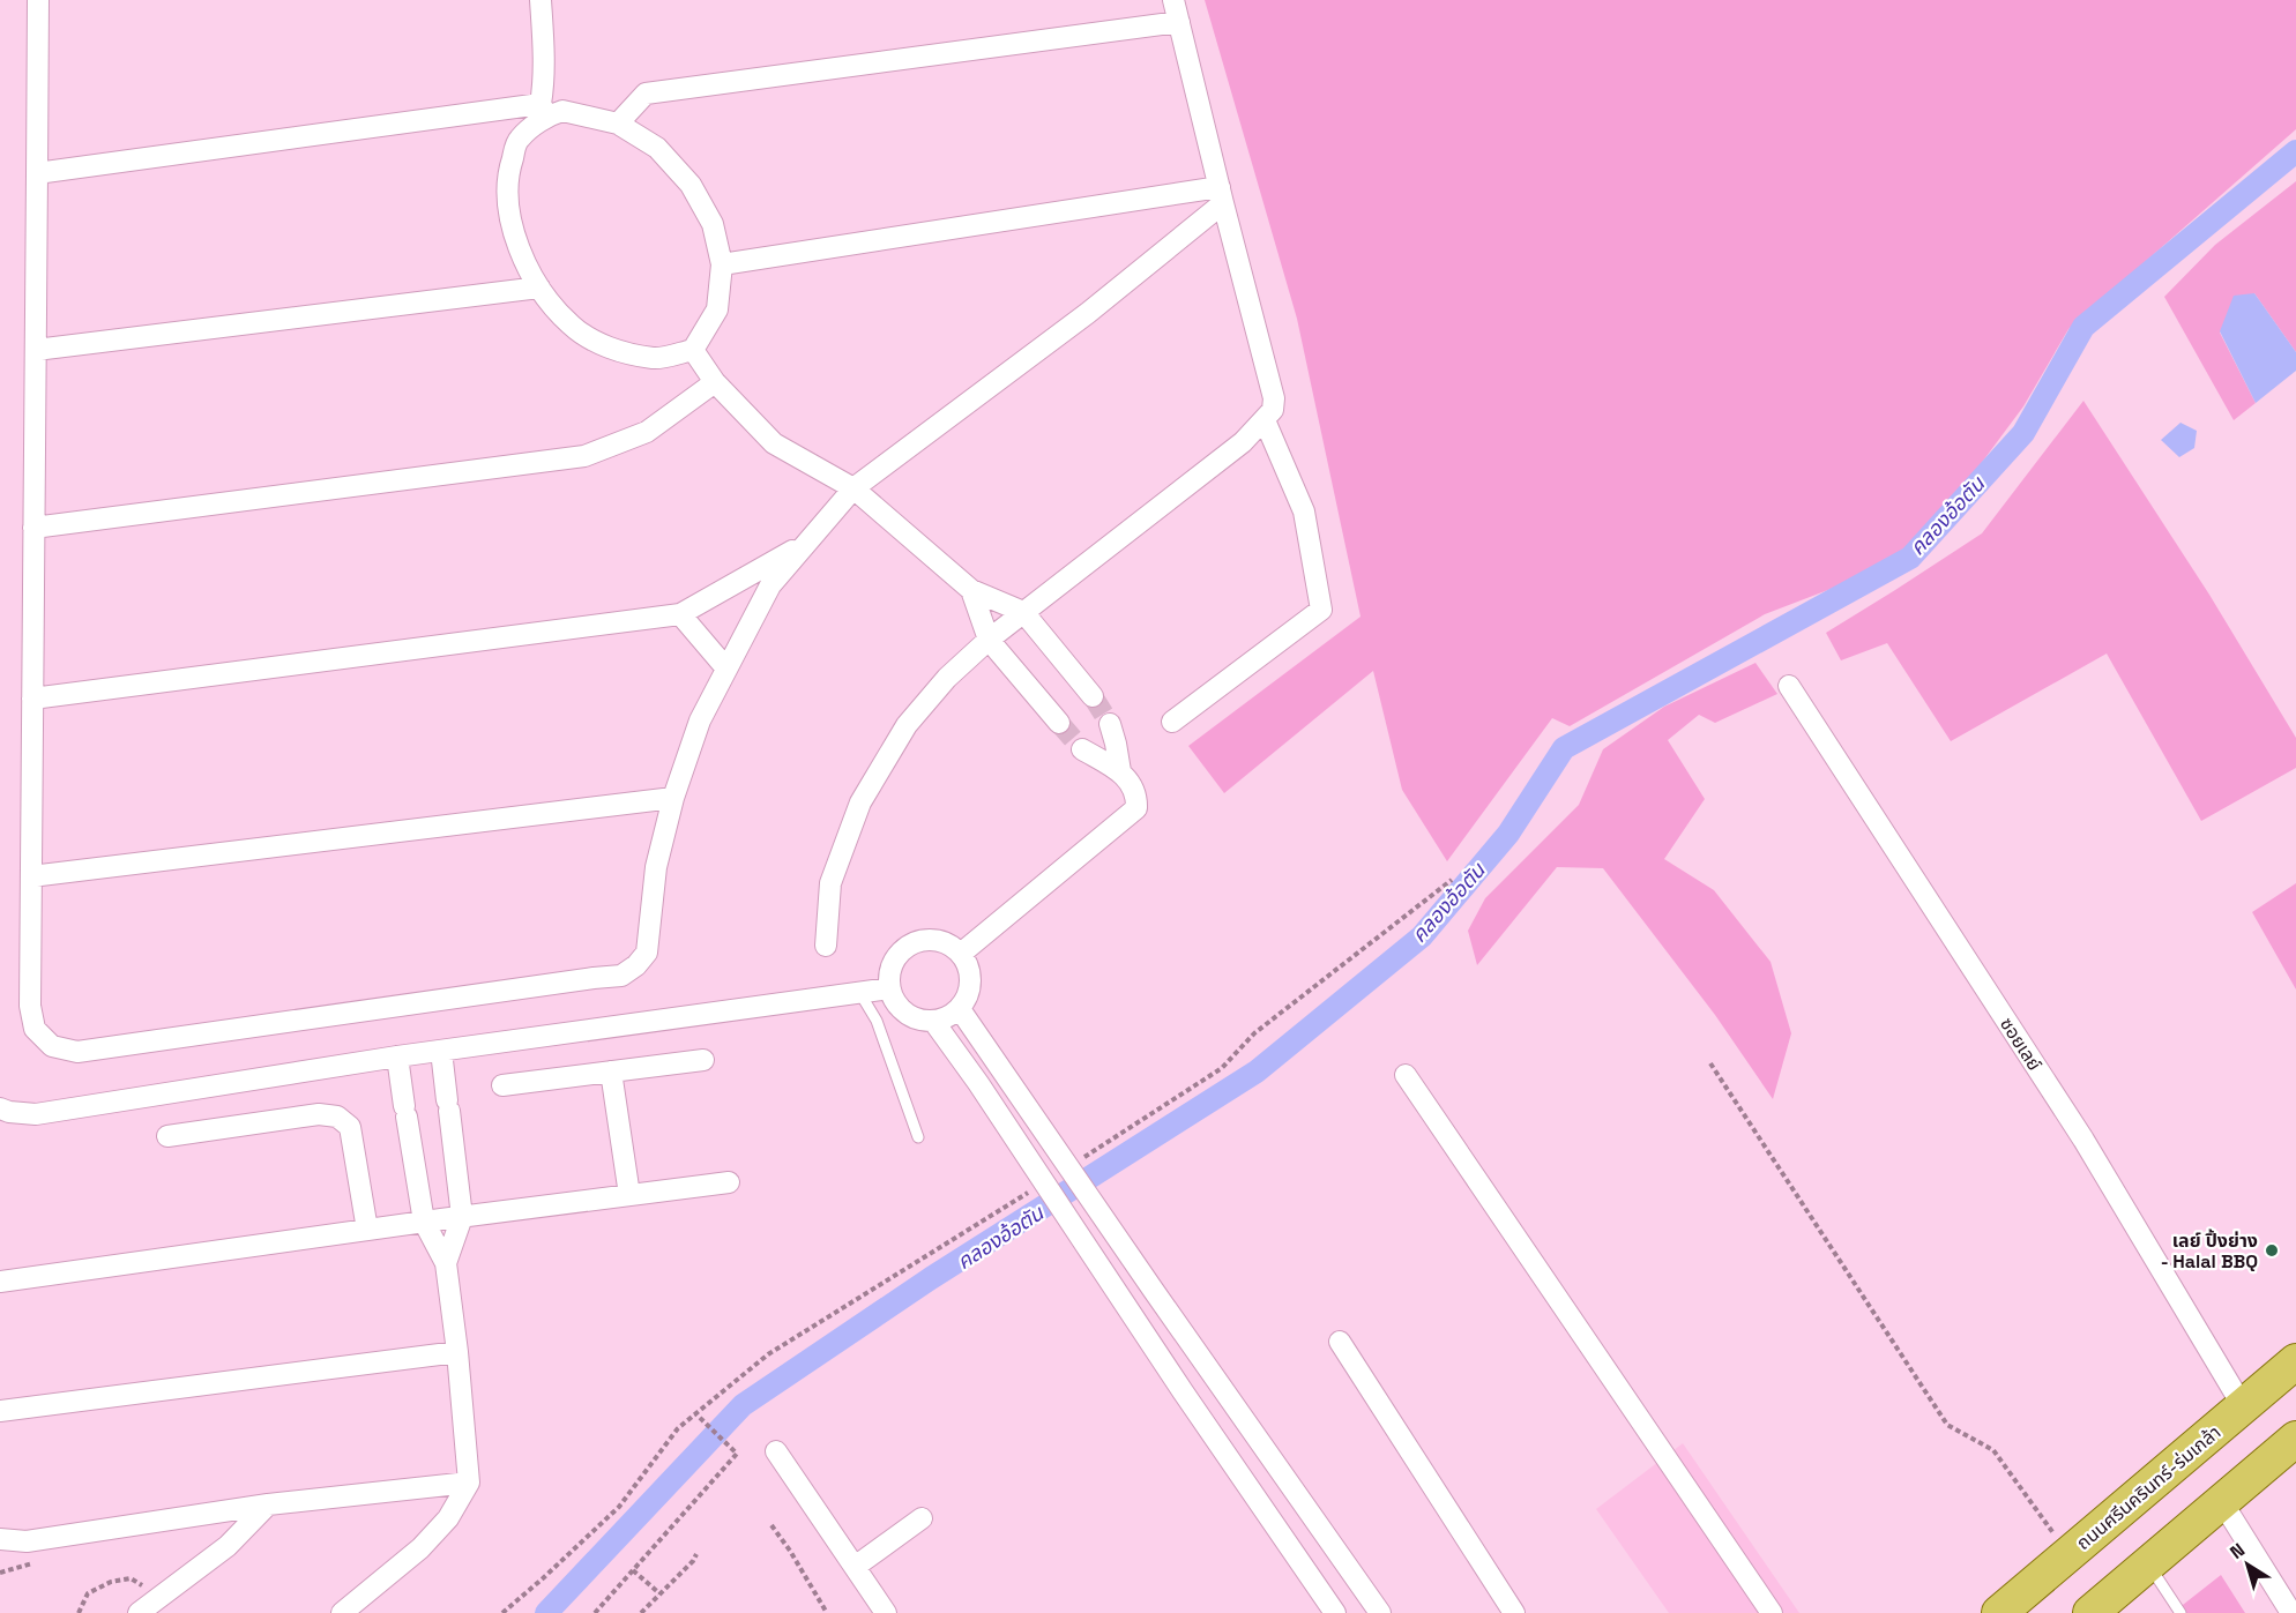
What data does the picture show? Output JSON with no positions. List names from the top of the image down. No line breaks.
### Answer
{"streets":{"main road":["ถนนศรีนครินทร์-ร่มเกล้า"],"street":["ซอยเลย์"]},"crossings":[["ซอยเลย์","ถนนศรีนครินทร์-ร่มเกล้า"]],"water":["คลองอ้อตัน"],"places":["เลย์ ปิ้งย่าง - Halal BBQ"],"north":"top left"}
